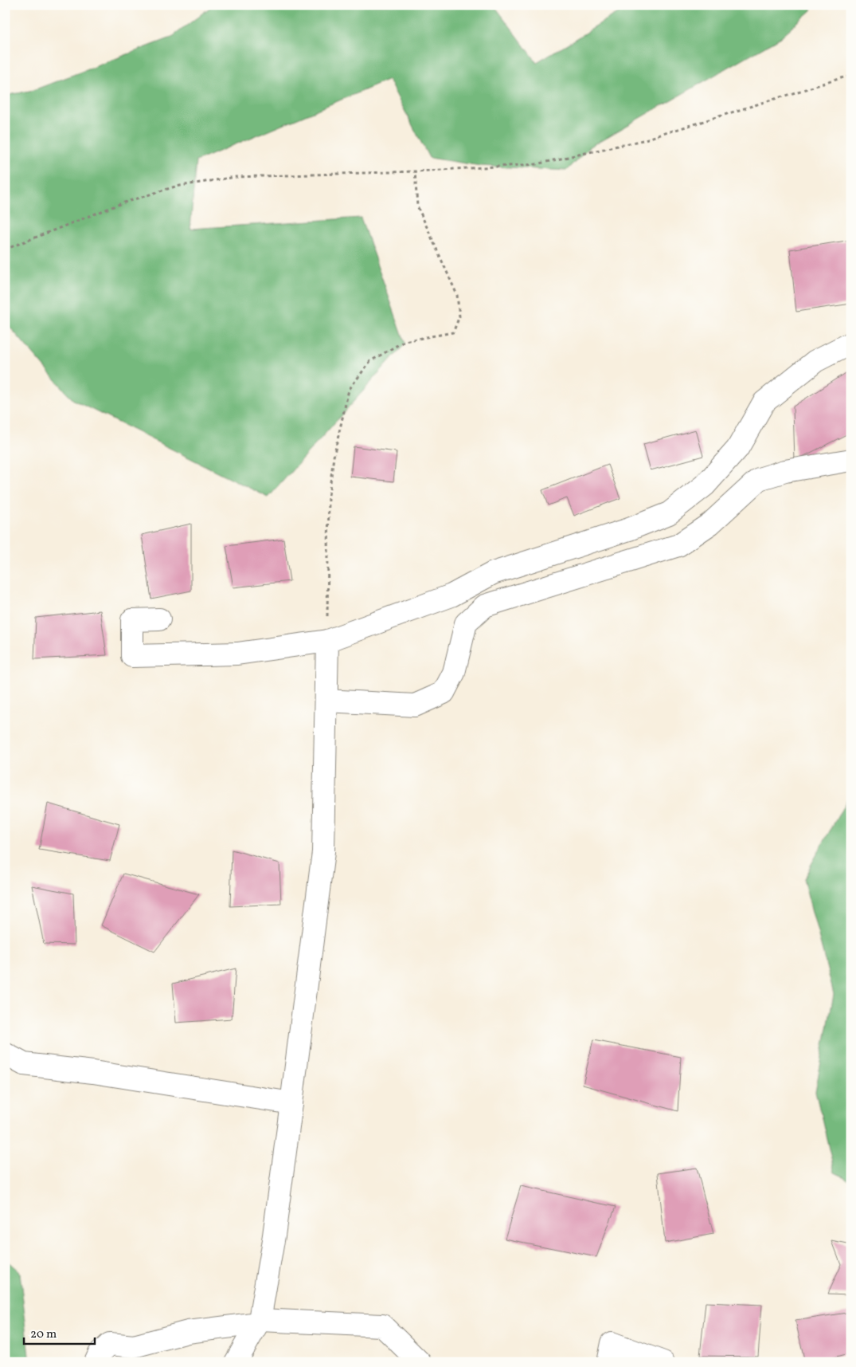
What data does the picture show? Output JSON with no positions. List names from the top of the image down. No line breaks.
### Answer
{"scale_bar":"20 m"}
